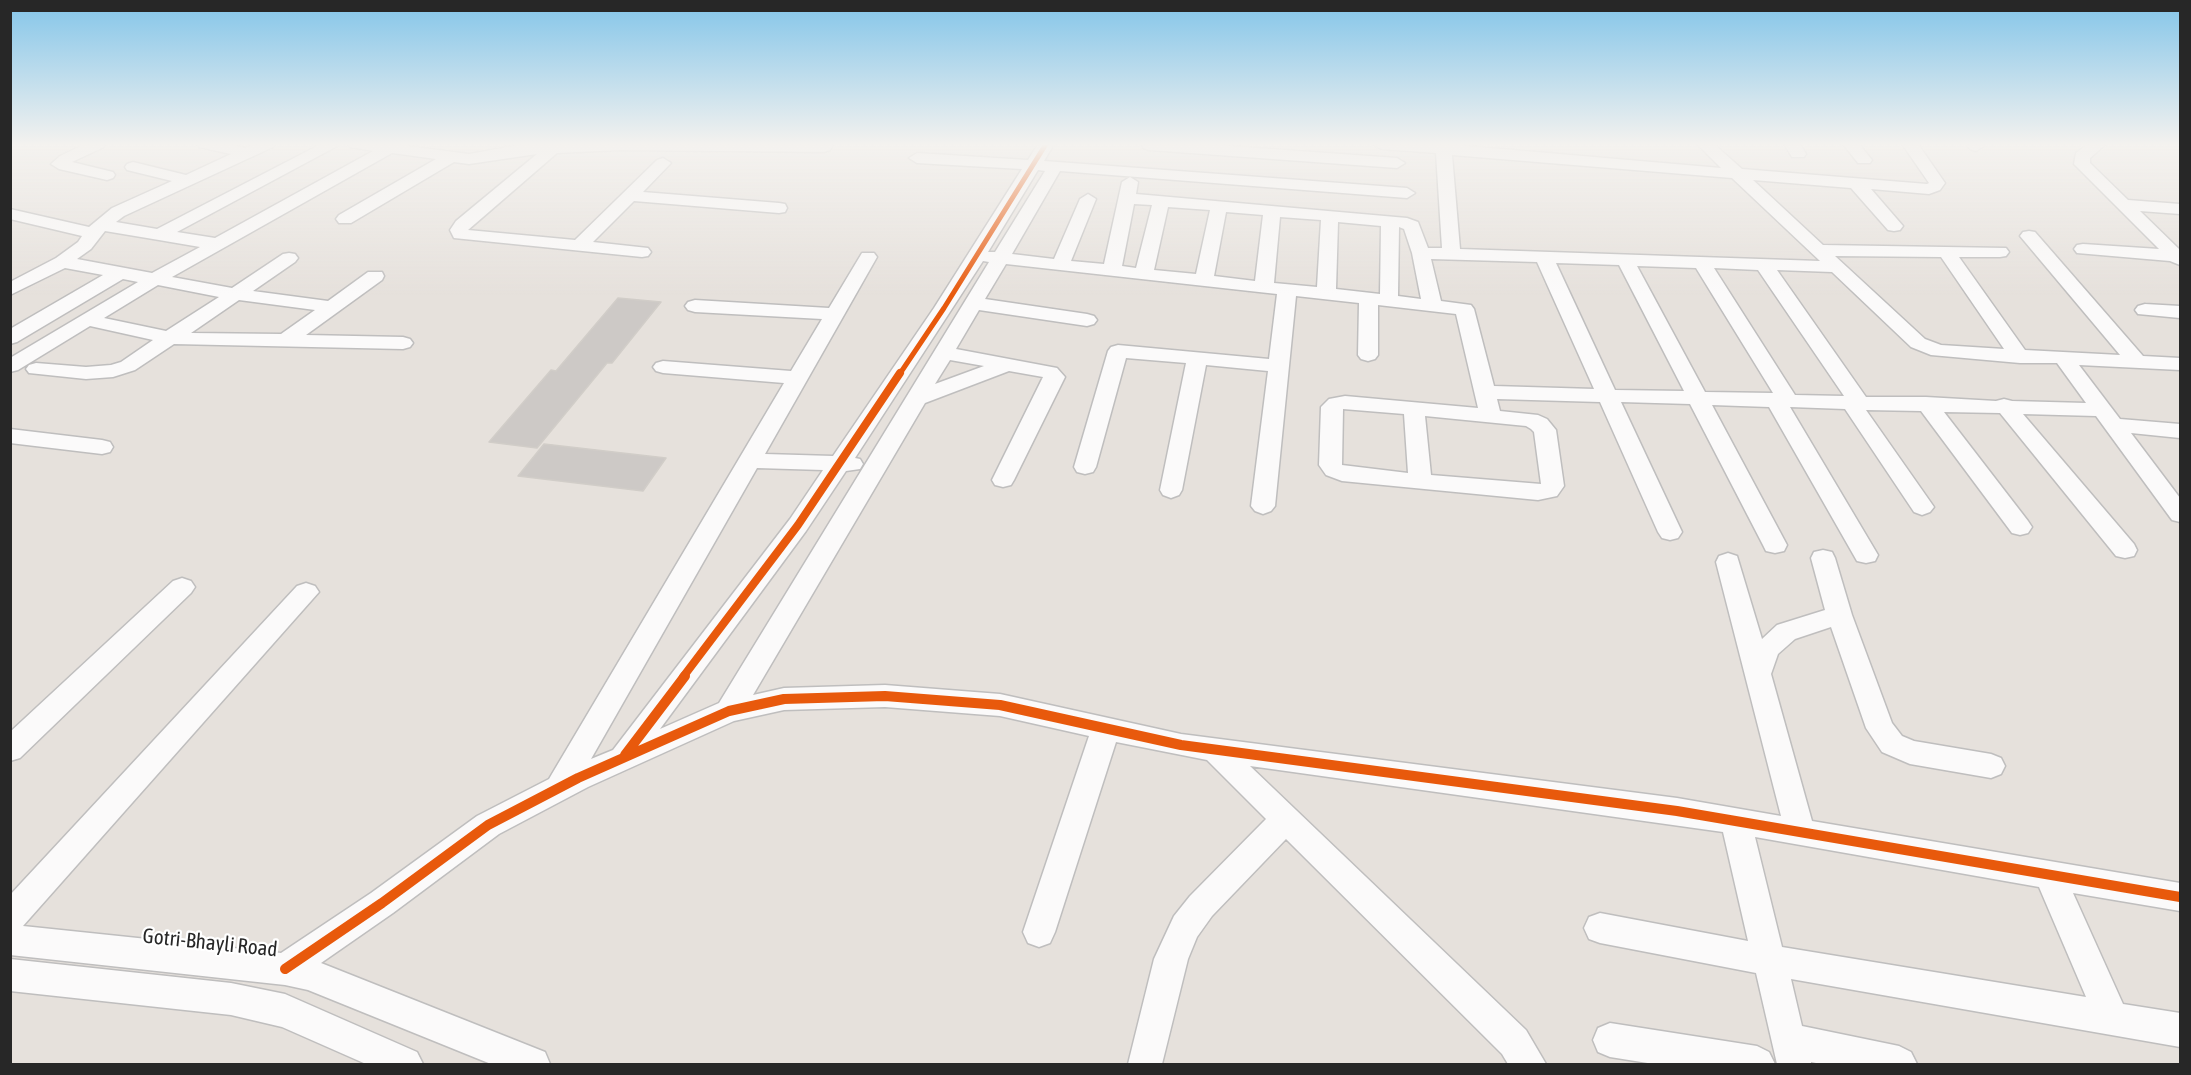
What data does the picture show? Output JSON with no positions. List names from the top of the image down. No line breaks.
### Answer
{"streets":{"street":["Gotri-Bhayli Road"]}}
